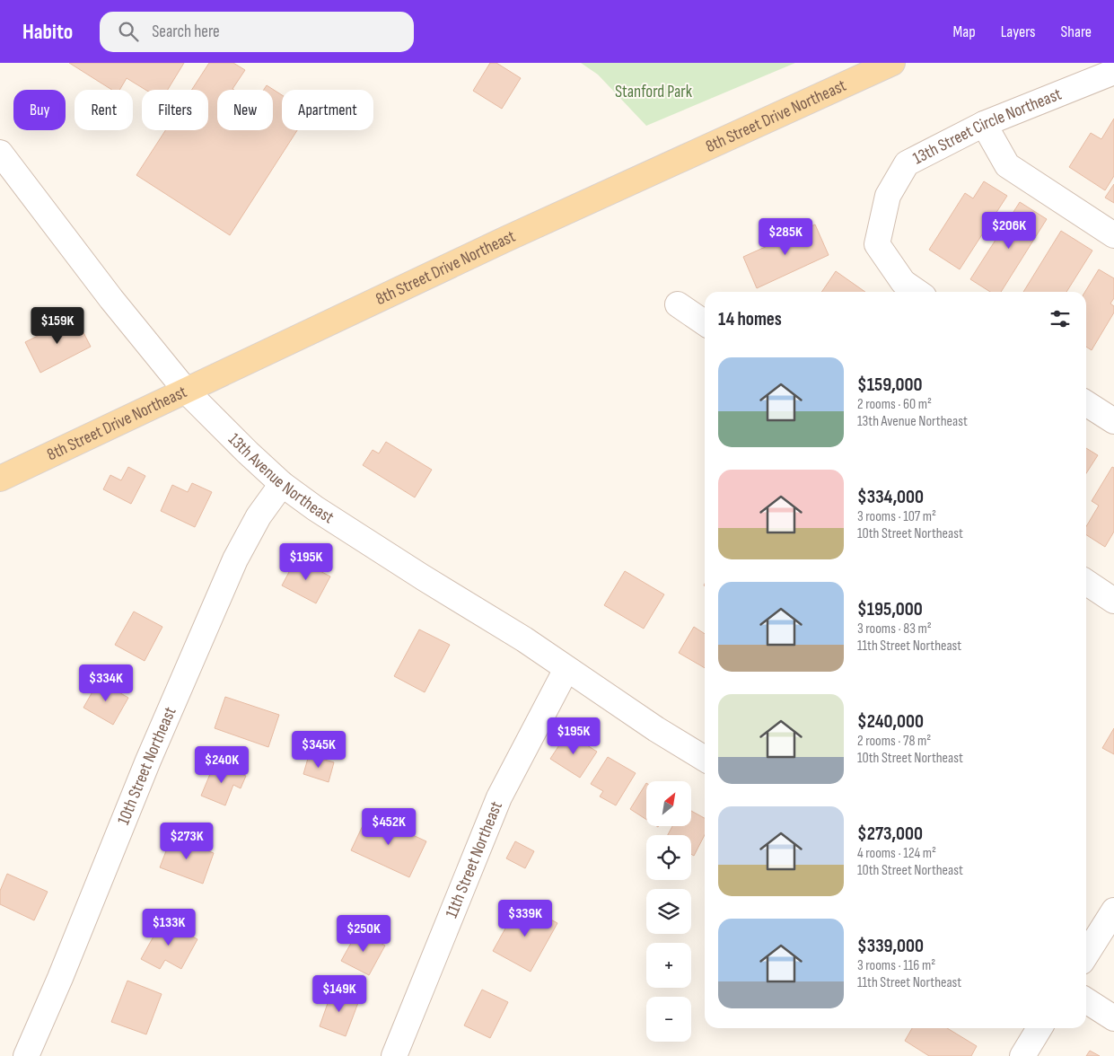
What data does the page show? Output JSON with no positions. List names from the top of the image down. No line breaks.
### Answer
{"streets":{"main road":["8th Street Drive Northeast"],"street":["13th Street Circle Northeast","13th Avenue Northeast","10th Street Northeast","11th Street Northeast"]},"crossings":[["8th Street Drive Northeast","13th Avenue Northeast"],["13th Avenue Northeast","10th Street Northeast"],["13th Avenue Northeast","11th Street Northeast"]],"parks":["Stanford Park"],"north":"top right","page":{"header":"Habito","search":"Search here","nav":["Map","Layers","Share"],"chip":["Buy","Rent","Filters","New","Apartment"],"price":["$206K","$285K","$159K","$195K","$334K","$195K","$345K","$240K","$452K","$273K","$339K","$133K","$250K","$149K"],"heading":"14 homes","list":[{"name":"$159,000","note":"2 rooms · 60 m² · 13th Avenue Northeast"},{"name":"$334,000","note":"3 rooms · 107 m² · 10th Street Northeast"},{"name":"$195,000","note":"3 rooms · 83 m² · 11th Street Northeast"},{"name":"$240,000","note":"2 rooms · 78 m² · 10th Street Northeast"},{"name":"$273,000","note":"4 rooms · 124 m² · 10th Street Northeast"},{"name":"$339,000","note":"3 rooms · 116 m² · 11th Street Northeast"}],"map_buttons":["+","−"]}}
